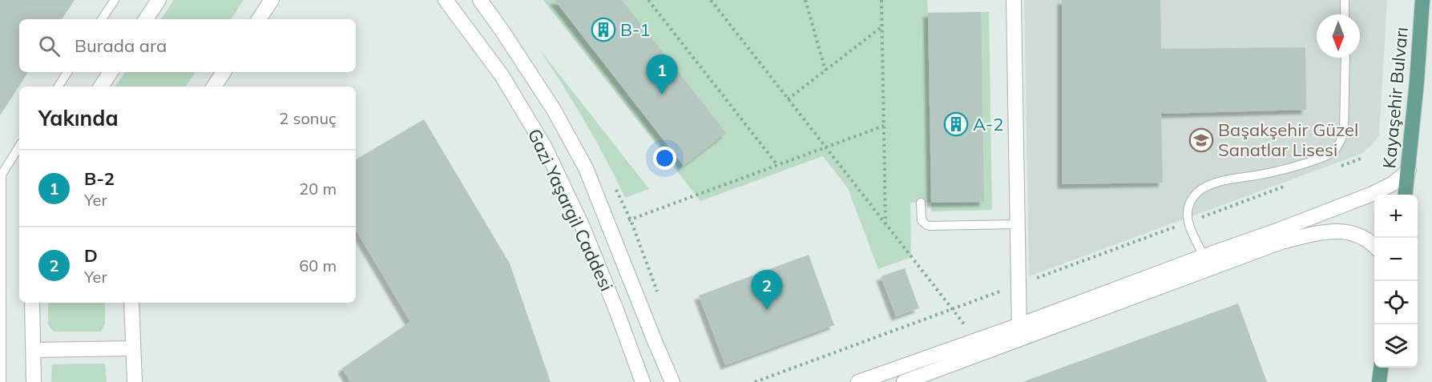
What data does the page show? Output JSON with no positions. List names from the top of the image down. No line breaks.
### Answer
{"streets":{"main road":["Kayaşehir Bulvarı"],"street":["Gazi Yaşargil Caddesi"]},"places":{"building":["B-1","A-2"],"school or university":["Başakşehir Güzel Sanatlar Lisesi"]},"north":"bottom","page":{"search":"Burada ara","pins":["1","2"],"heading":["Yakında","2 sonuç"],"list":[{"mark":"1","name":"B-2","note":"Yer","value":"20 m"},{"mark":"2","name":"D","note":"Yer","value":"60 m"}],"map_buttons":["+","−"]}}
